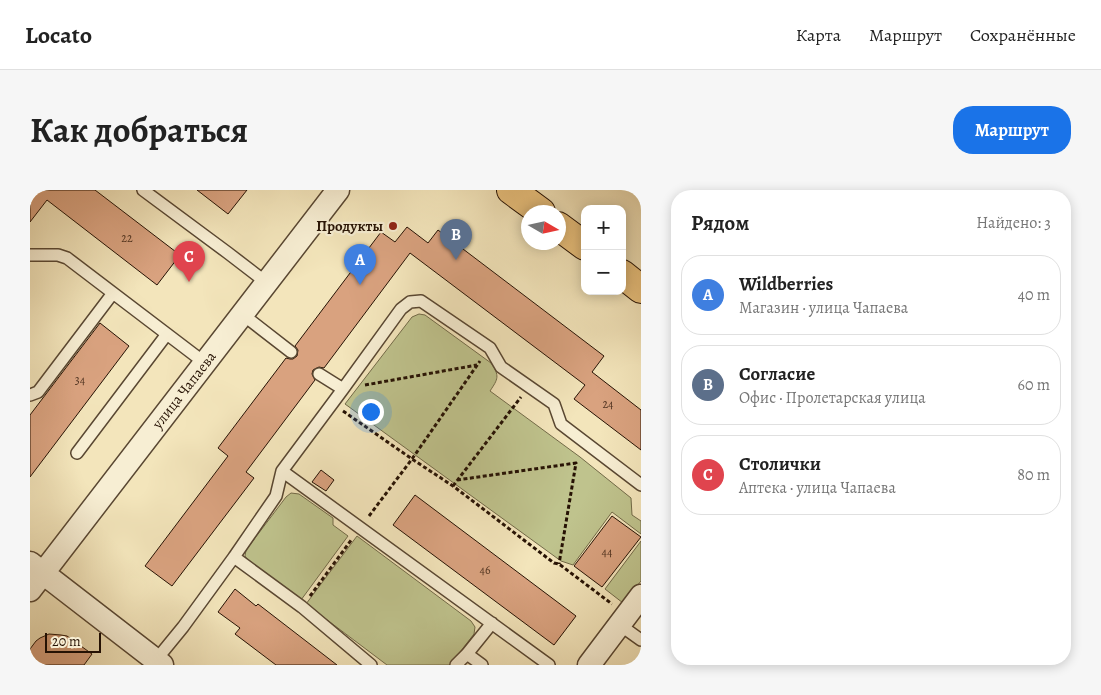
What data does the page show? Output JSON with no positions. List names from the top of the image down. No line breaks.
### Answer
{"streets":{"street":["улица Чапаева"]},"places":["Продукты"],"house_numbers":["22","34","24","44","46"],"scale_bar":"20 m","north":"right","page":{"header":"Locato","nav":["Карта","Маршрут","Сохранённые"],"title":"Как добраться","buttons":"Маршрут","heading":["Рядом","Найдено: 3"],"map_buttons":["+","−"],"pins":["B","C","A"],"list":[{"mark":"A","name":"Wildberries","note":"Магазин · улица Чапаева","value":"40 m"},{"mark":"B","name":"Согласие","note":"Офис · Пролетарская улица","value":"60 m"},{"mark":"C","name":"Столички","note":"Аптека · улица Чапаева","value":"80 m"}],"scale":"20 m"}}
